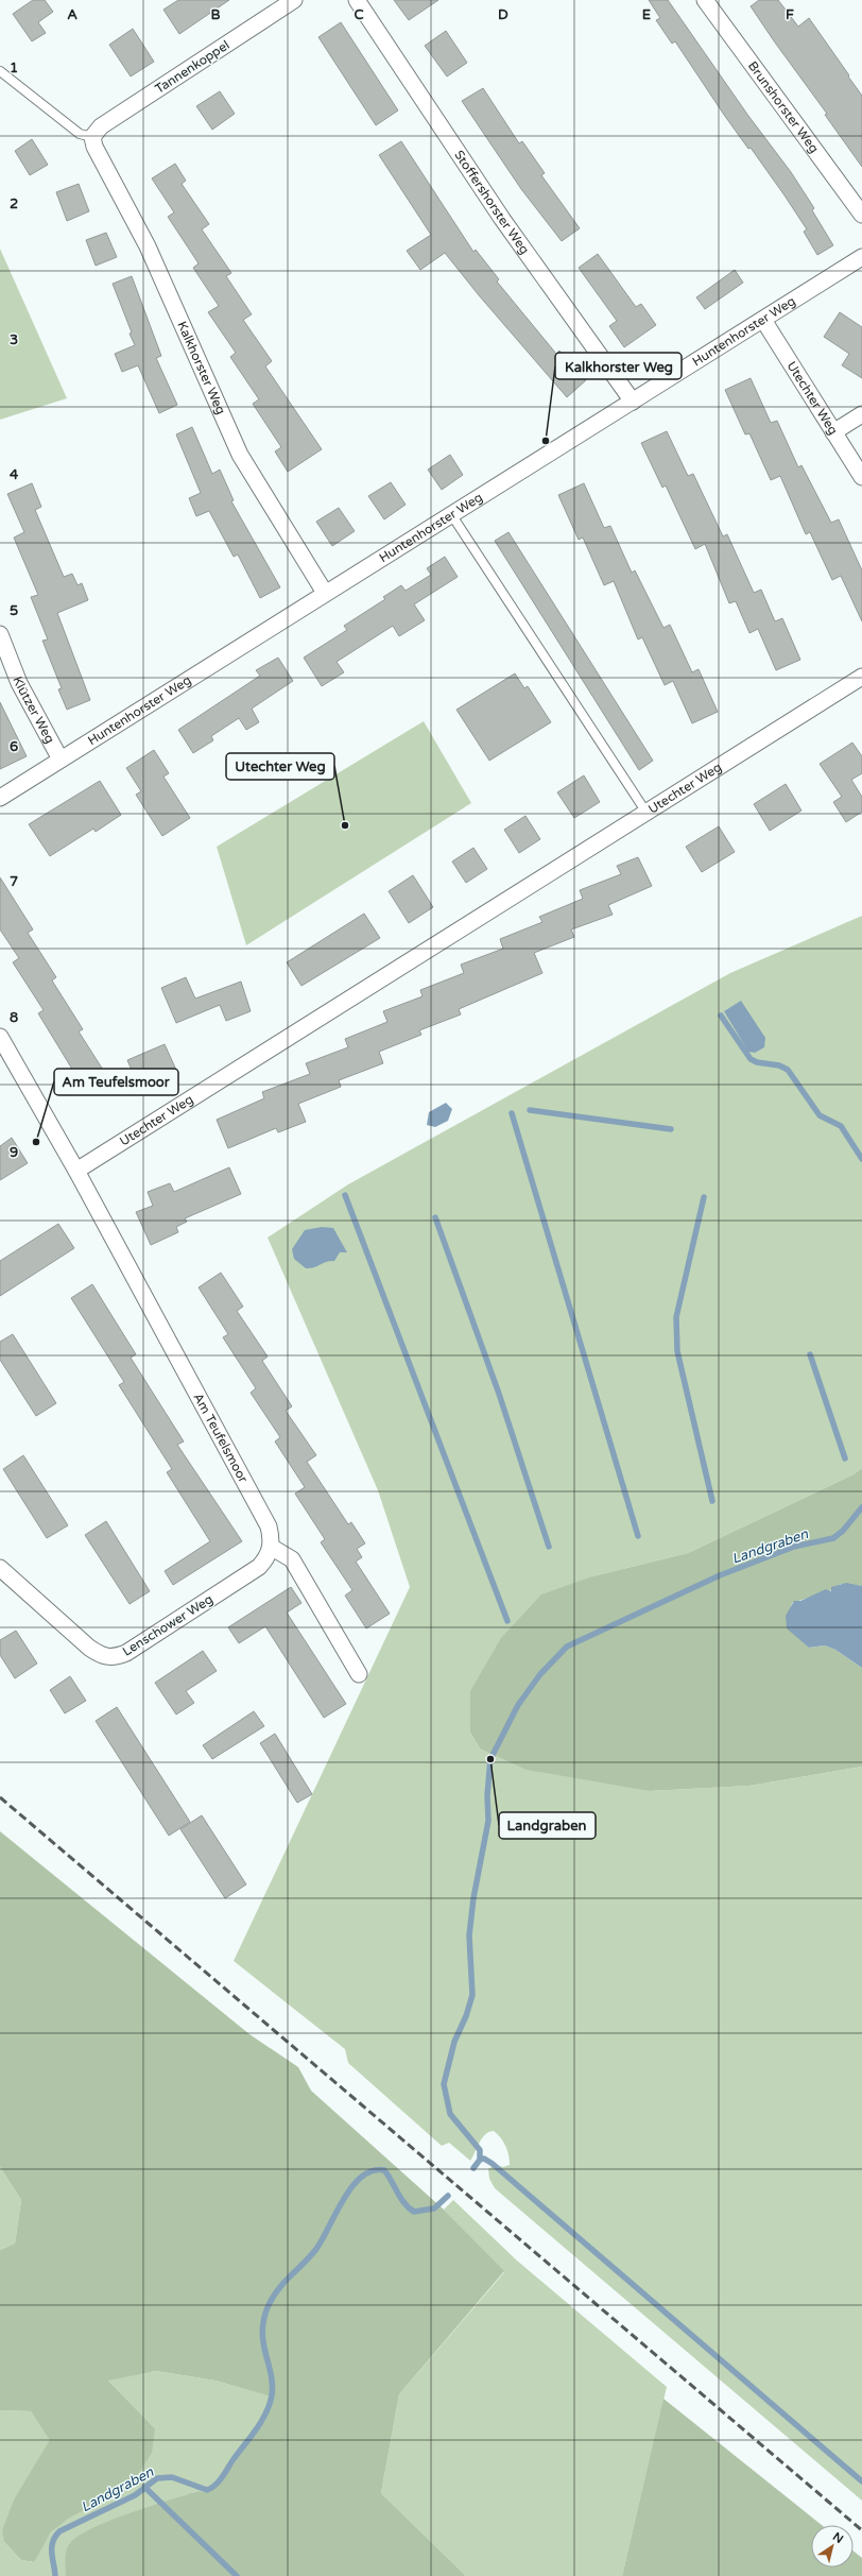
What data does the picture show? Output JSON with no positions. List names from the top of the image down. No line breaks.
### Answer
{"streets":{"street":["Tannenkoppel","Brunshorster Weg","Stoffershorster Weg","Huntenhorster Weg","Kalkhorster Weg","Utechter Weg","Klützer Weg","Am Teufelsmoor","Lenschower Weg"]},"crossings":[["Tannenkoppel","Kalkhorster Weg"],["Stoffershorster Weg","Huntenhorster Weg"],["Huntenhorster Weg","Kalkhorster Weg"],["Huntenhorster Weg","Utechter Weg"],["Huntenhorster Weg","Klützer Weg"],["Utechter Weg","Am Teufelsmoor"],["Am Teufelsmoor","Lenschower Weg"]],"water":["Landgraben"],"places":["Kalkhorster Weg","Utechter Weg","Am Teufelsmoor","Landgraben"],"north":"top right","grid":{"columns":["A","B","C","D","E","F"],"rows":["1","2","3","4","5","6","7","8","9"]}}
